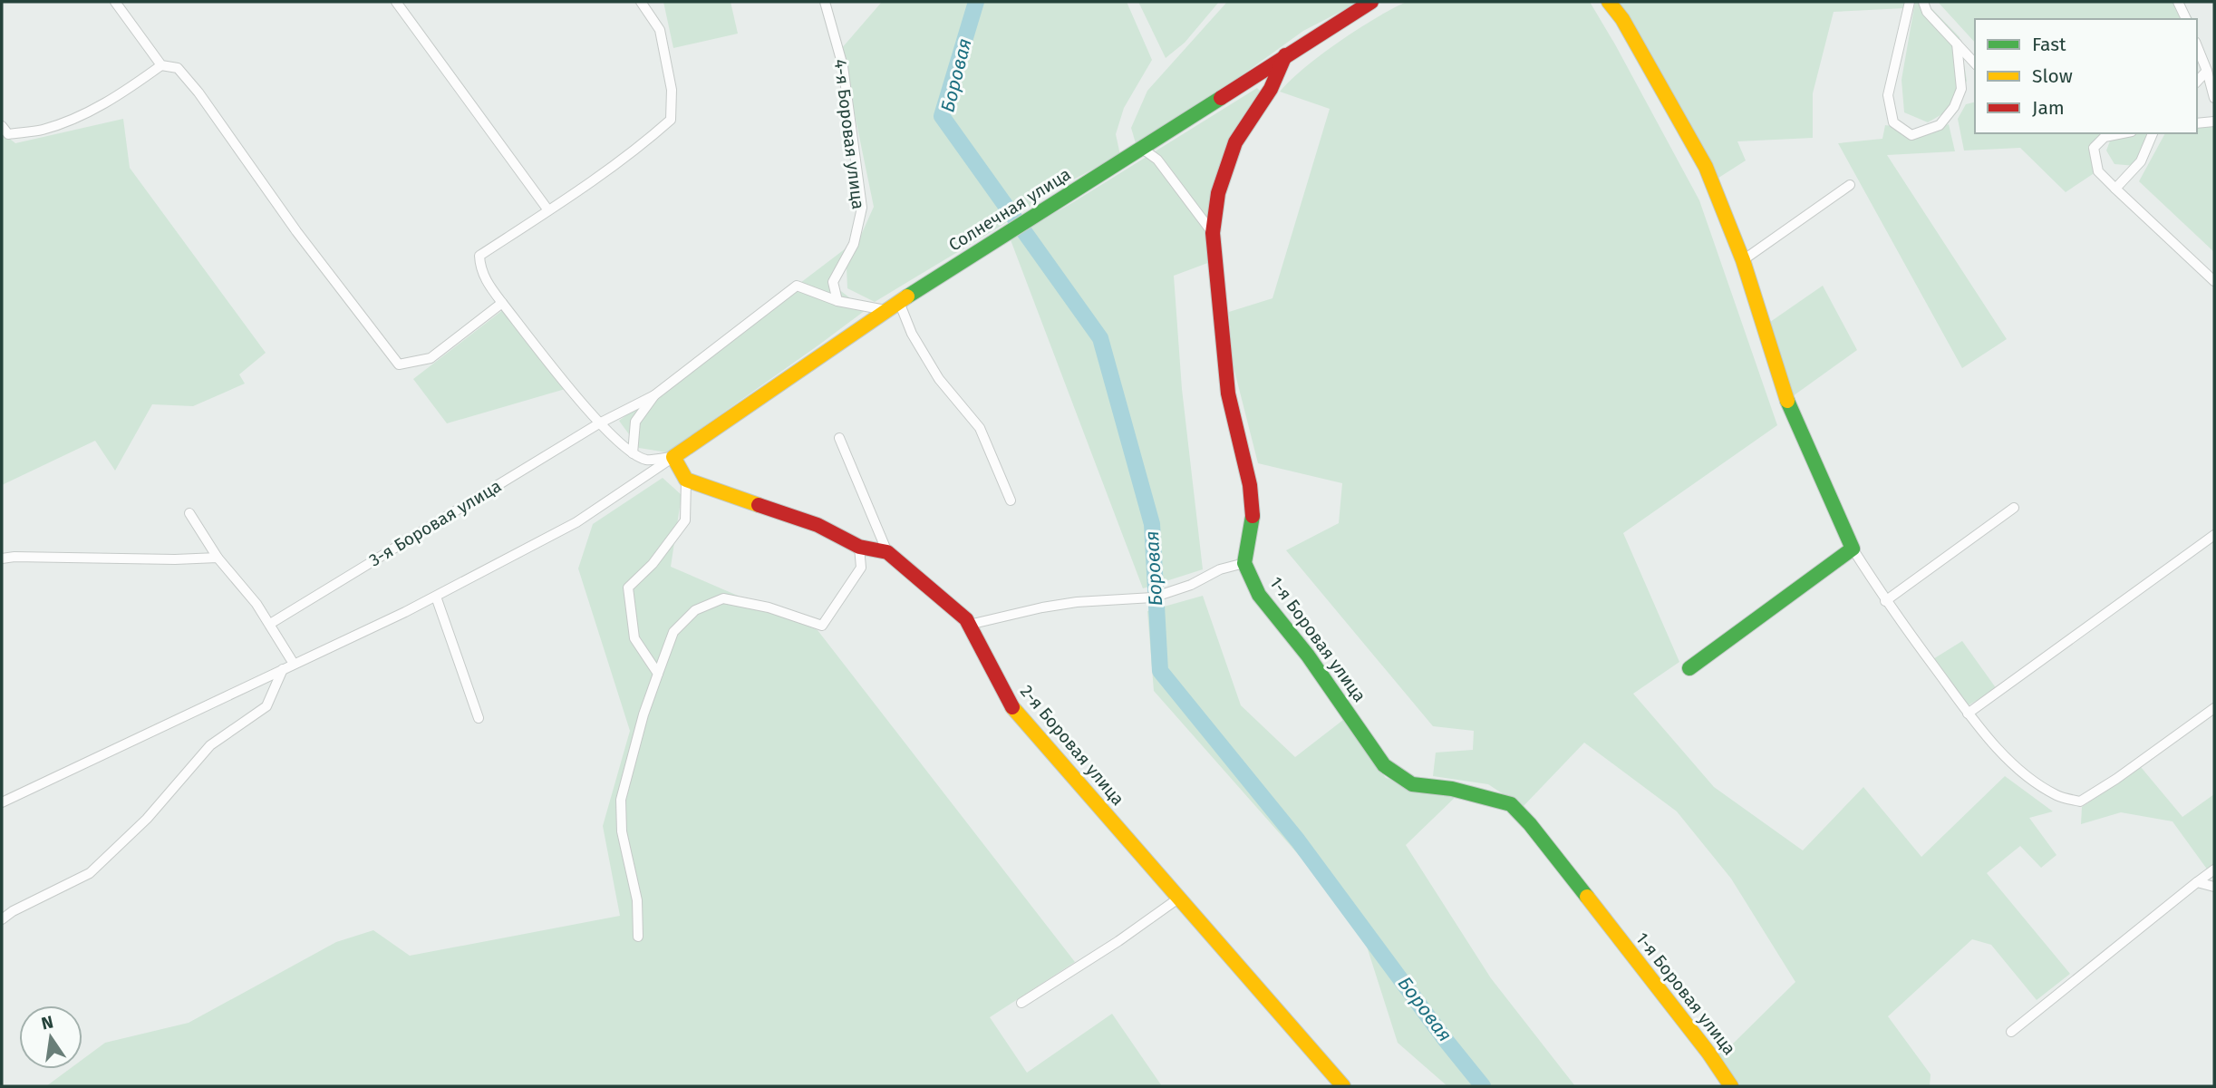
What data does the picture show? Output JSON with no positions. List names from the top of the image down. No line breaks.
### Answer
{"streets":{"street":["4-я Боровая улица","Солнечная улица","3-я Боровая улица","1-я Боровая улица","2-я Боровая улица"]},"water":["Боровая"],"legend":["Fast","Slow","Jam"],"north":"top"}
